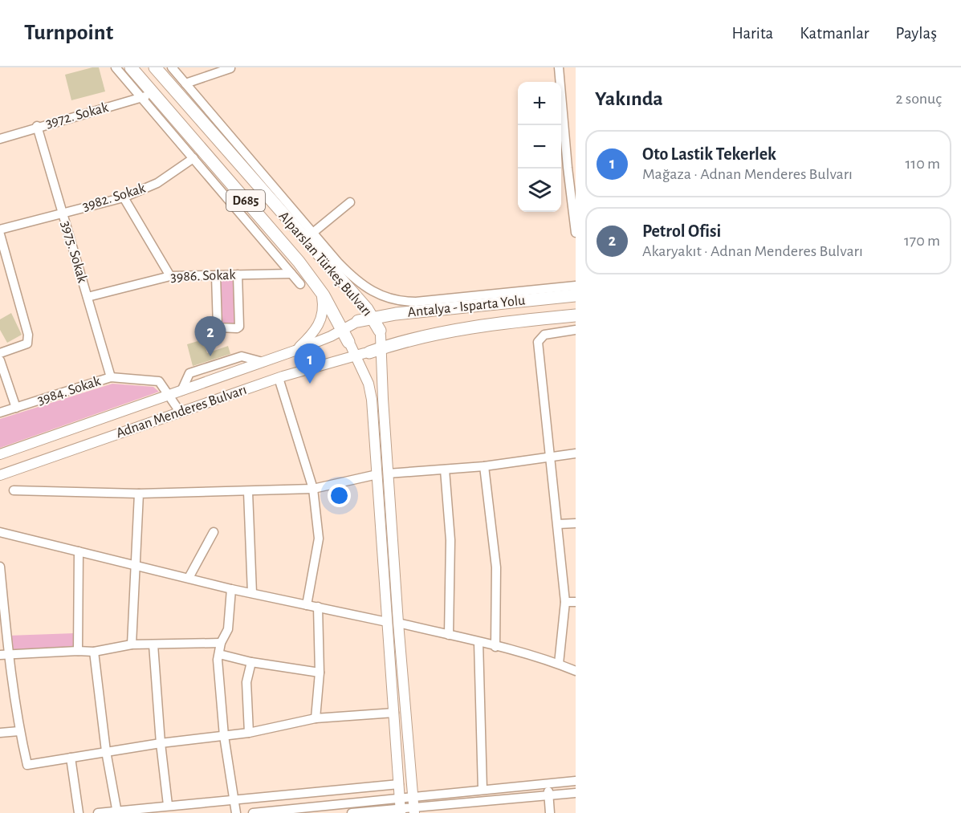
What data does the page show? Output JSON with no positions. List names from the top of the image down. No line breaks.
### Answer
{"streets":{"highway":["D685","Alparslan Türkeş Bulvarı","Antalya - Isparta Yolu","Adnan Menderes Bulvarı"],"street":["3972. Sokak","3982. Sokak","3975. Sokak","3986. Sokak","3984. Sokak"]},"crossings":[["3972. Sokak","3975. Sokak"],["3972. Sokak","Alparslan Türkeş Bulvarı"],["3982. Sokak","3975. Sokak"],["3975. Sokak","3986. Sokak"],["3975. Sokak","3984. Sokak"],["Alparslan Türkeş Bulvarı","Antalya - Isparta Yolu"],["Alparslan Türkeş Bulvarı","Adnan Menderes Bulvarı"],["Antalya - Isparta Yolu","Adnan Menderes Bulvarı"],["3984. Sokak","Adnan Menderes Bulvarı"]],"page":{"header":"Turnpoint","nav":["Harita","Katmanlar","Paylaş"],"heading":["Yakında","2 sonuç"],"map_buttons":["+","−"],"list":[{"mark":"1","name":"Oto Lastik Tekerlek","note":"Mağaza · Adnan Menderes Bulvarı","value":"110 m"},{"mark":"2","name":"Petrol Ofisi","note":"Akaryakıt · Adnan Menderes Bulvarı","value":"170 m"}],"pins":["2","1"]}}
